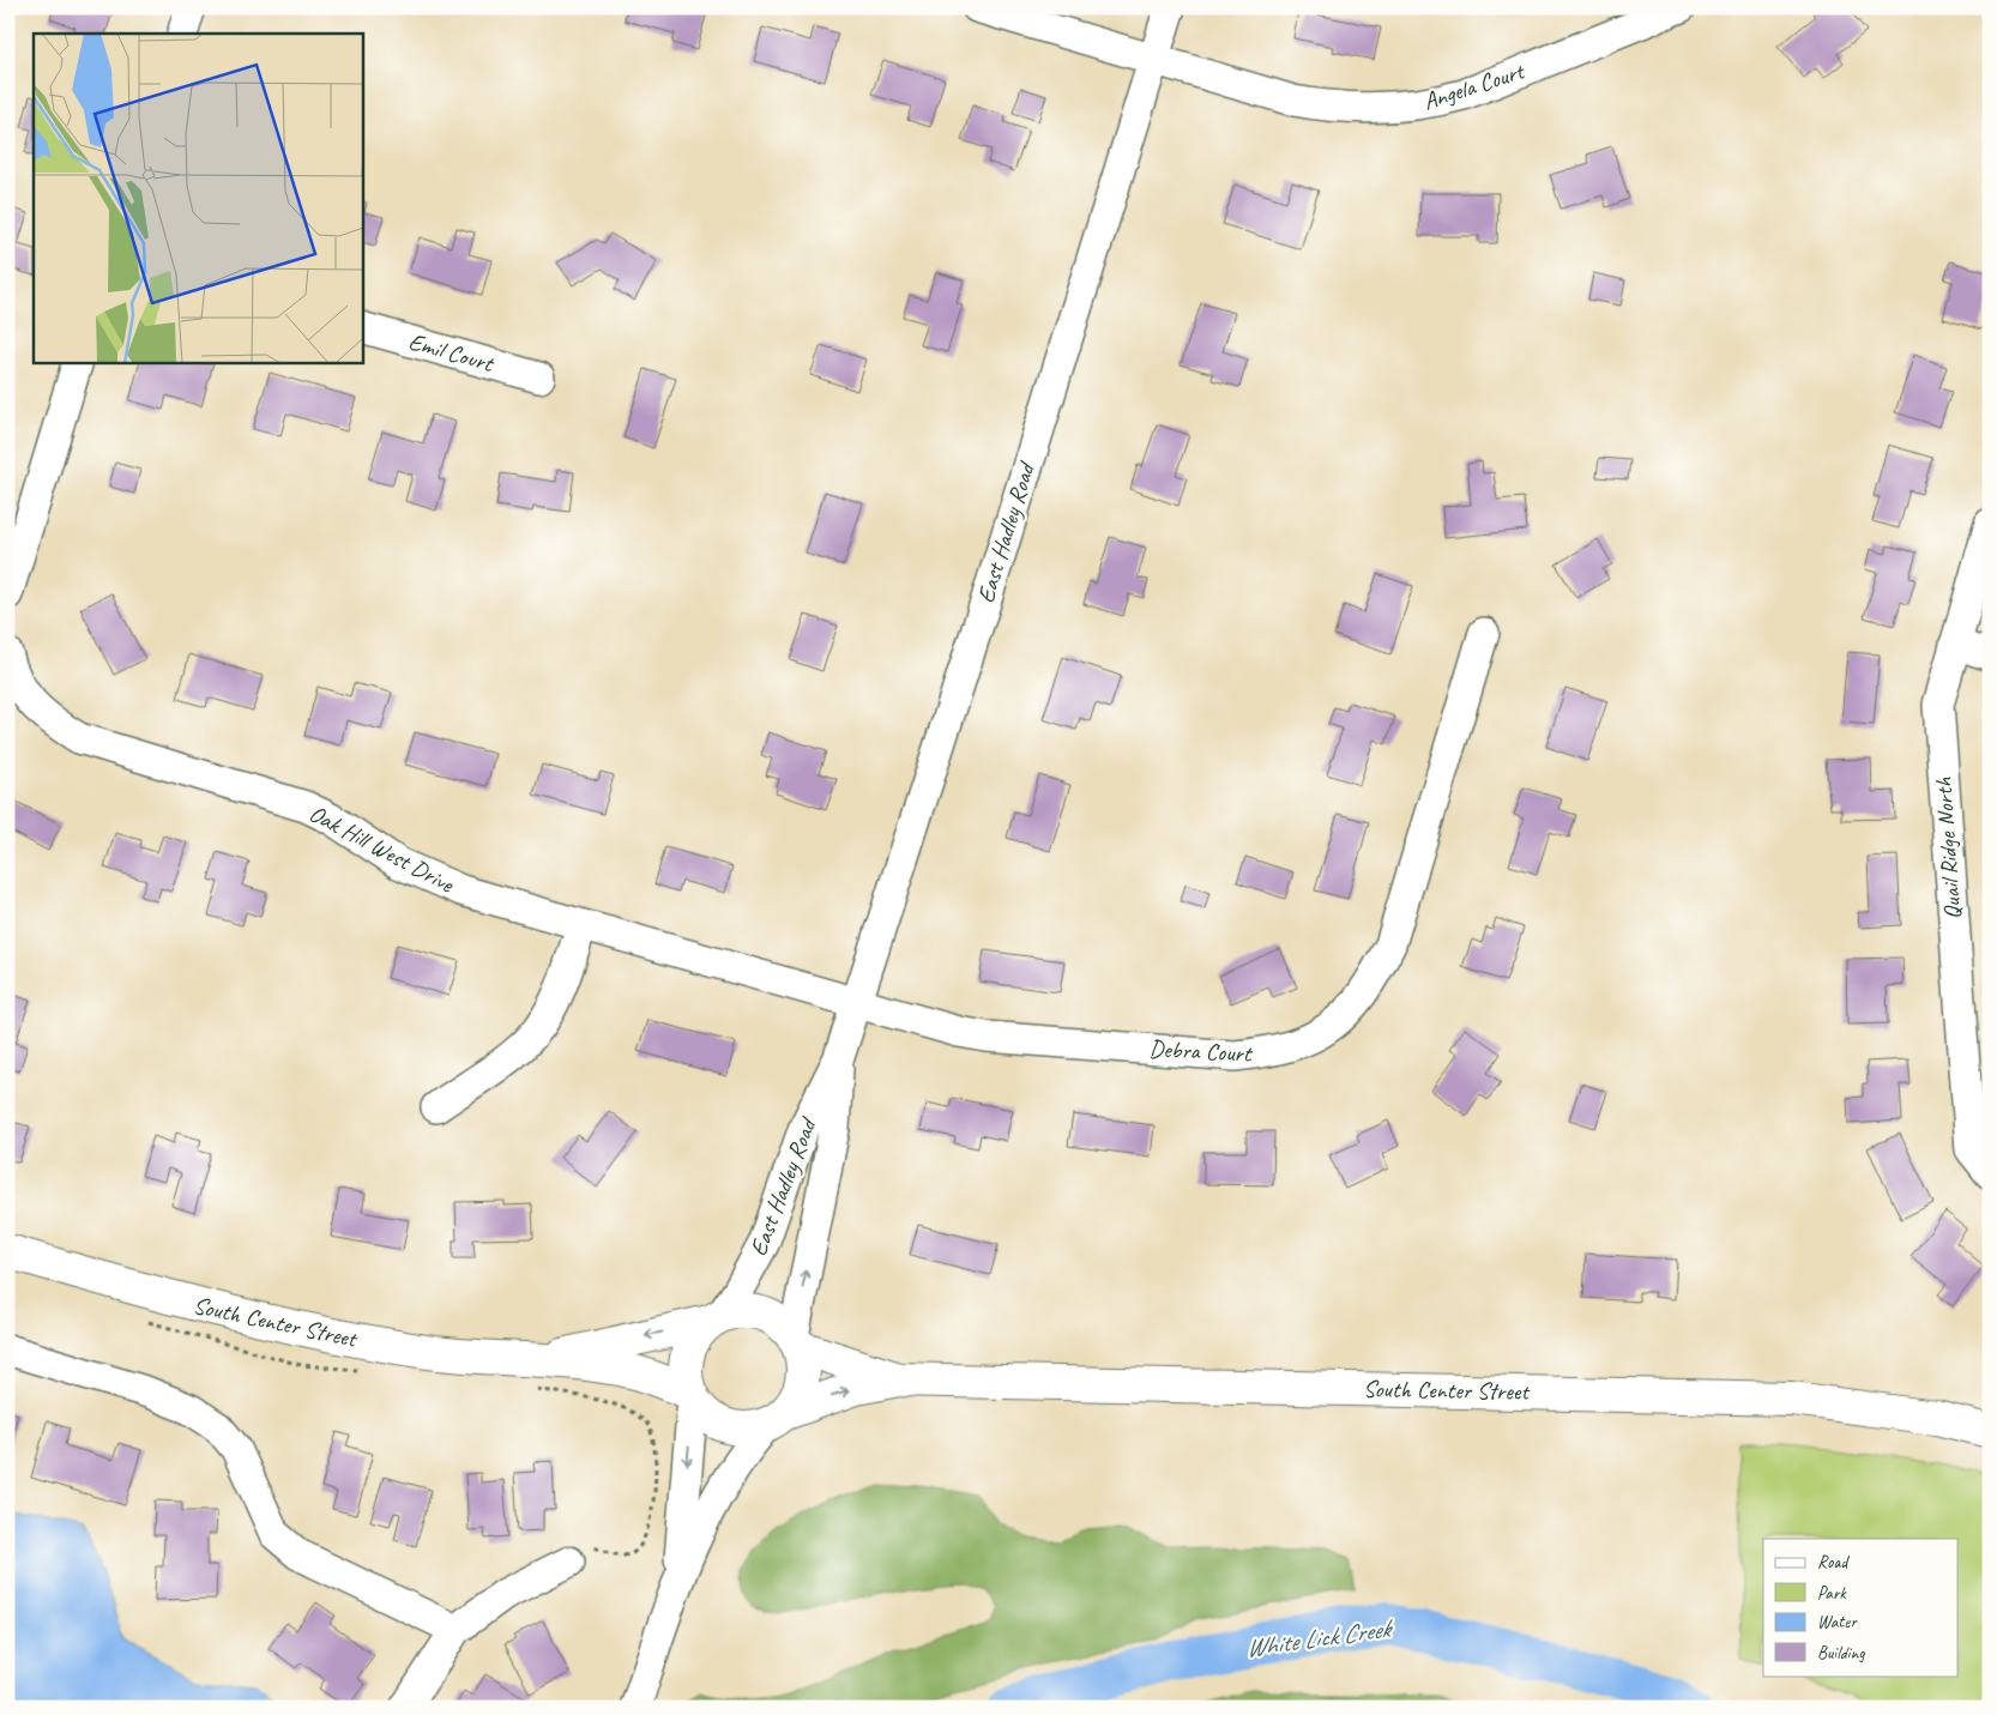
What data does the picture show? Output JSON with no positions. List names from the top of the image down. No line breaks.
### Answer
{"streets":{"main road":["South Center Street"],"street":["Angela Court","Emil Court","East Hadley Road","Oak Hill West Drive","Quail Ridge North","Debra Court"]},"crossings":[["Angela Court","East Hadley Road"],["East Hadley Road","Oak Hill West Drive"],["East Hadley Road","Debra Court"],["East Hadley Road","South Center Street"],["Oak Hill West Drive","Debra Court"]],"water":["White Lick Creek"],"legend":["Road","Park","Water","Building"]}
